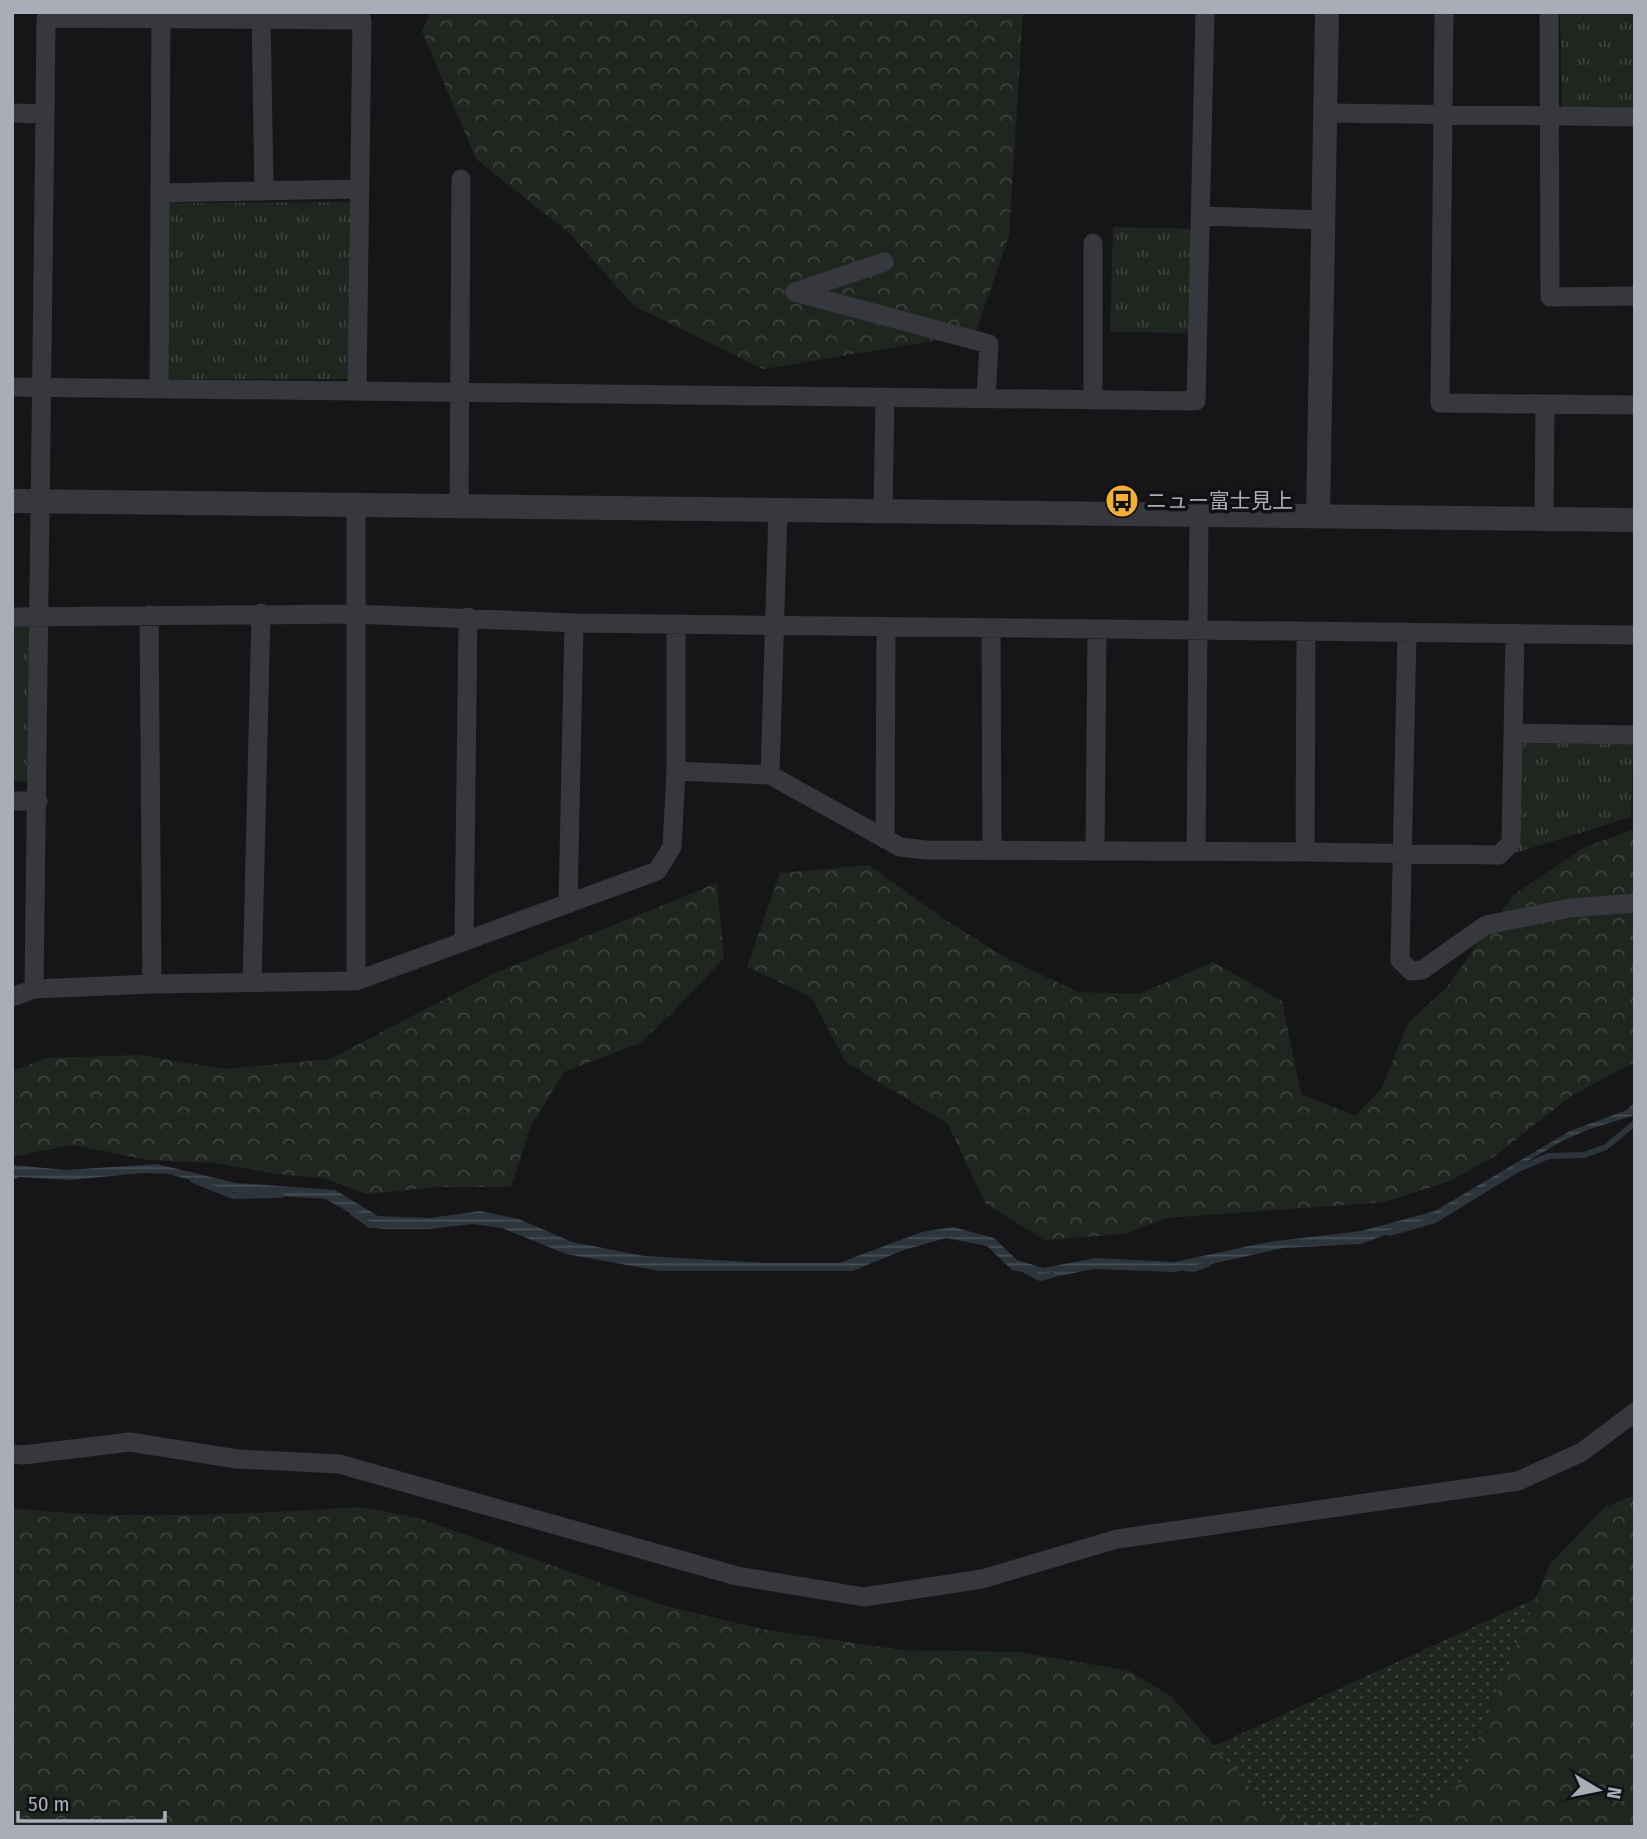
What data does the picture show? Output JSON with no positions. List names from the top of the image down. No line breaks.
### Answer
{"places":{"bus stop":["ニュー富士見上"]},"scale_bar":"50 m","north":"right"}
